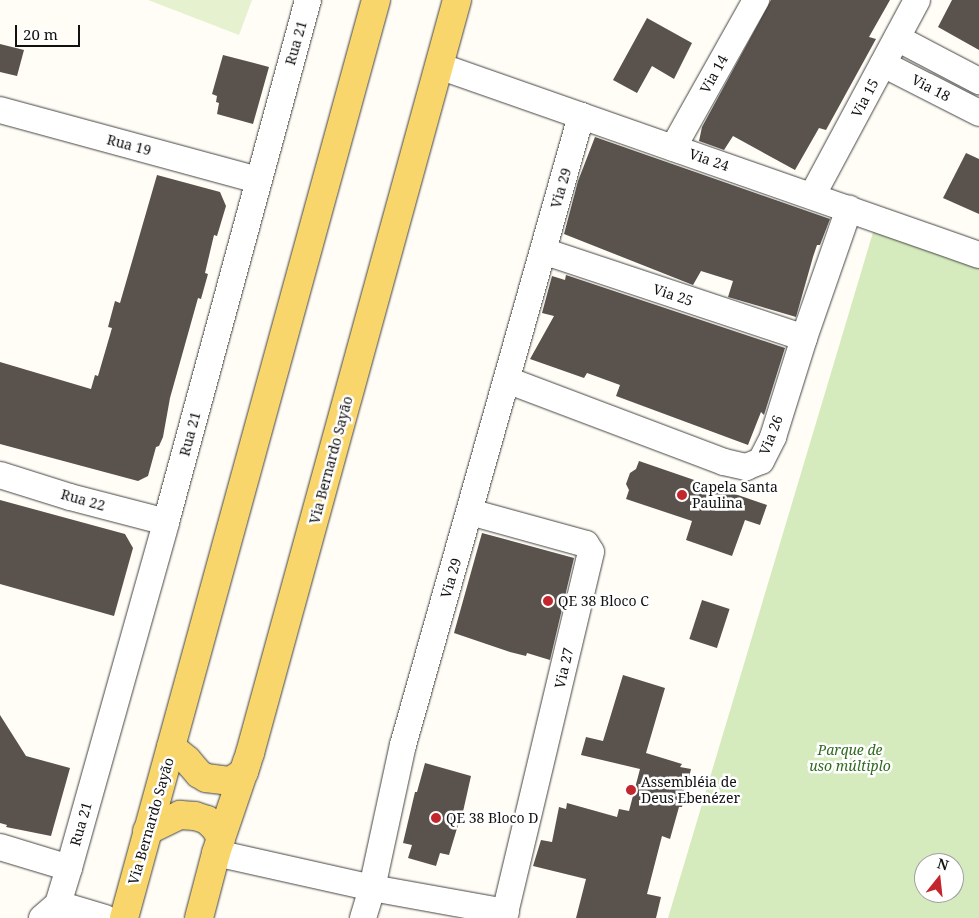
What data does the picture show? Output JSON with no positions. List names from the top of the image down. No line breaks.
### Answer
{"streets":{"main road":["Via Bernardo Sayão"],"street":["Rua 21","Via 14","Via 18","Via 15","Rua 19","Via 24","Via 29","Via 25","Via 26","Rua 22","Via 27"]},"crossings":[["Rua 21","Rua 19"],["Rua 21","Rua 22"],["Via 14","Via 24"],["Via 18","Via 15"],["Via 15","Via 24"],["Via 24","Via 29"],["Via 24","Via 26"],["Via 24","Via Bernardo Sayão"],["Via 29","Via 25"],["Via 29","Via 26"],["Via 29","Via 27"],["Via 25","Via 26"]],"parks":["Parque de uso múltiplo"],"places":["Capela Santa Paulina","QE 38 Bloco C","Assembléia de Deus Ebenézer","QE 38 Bloco D"],"scale_bar":"20 m","north":"top"}
